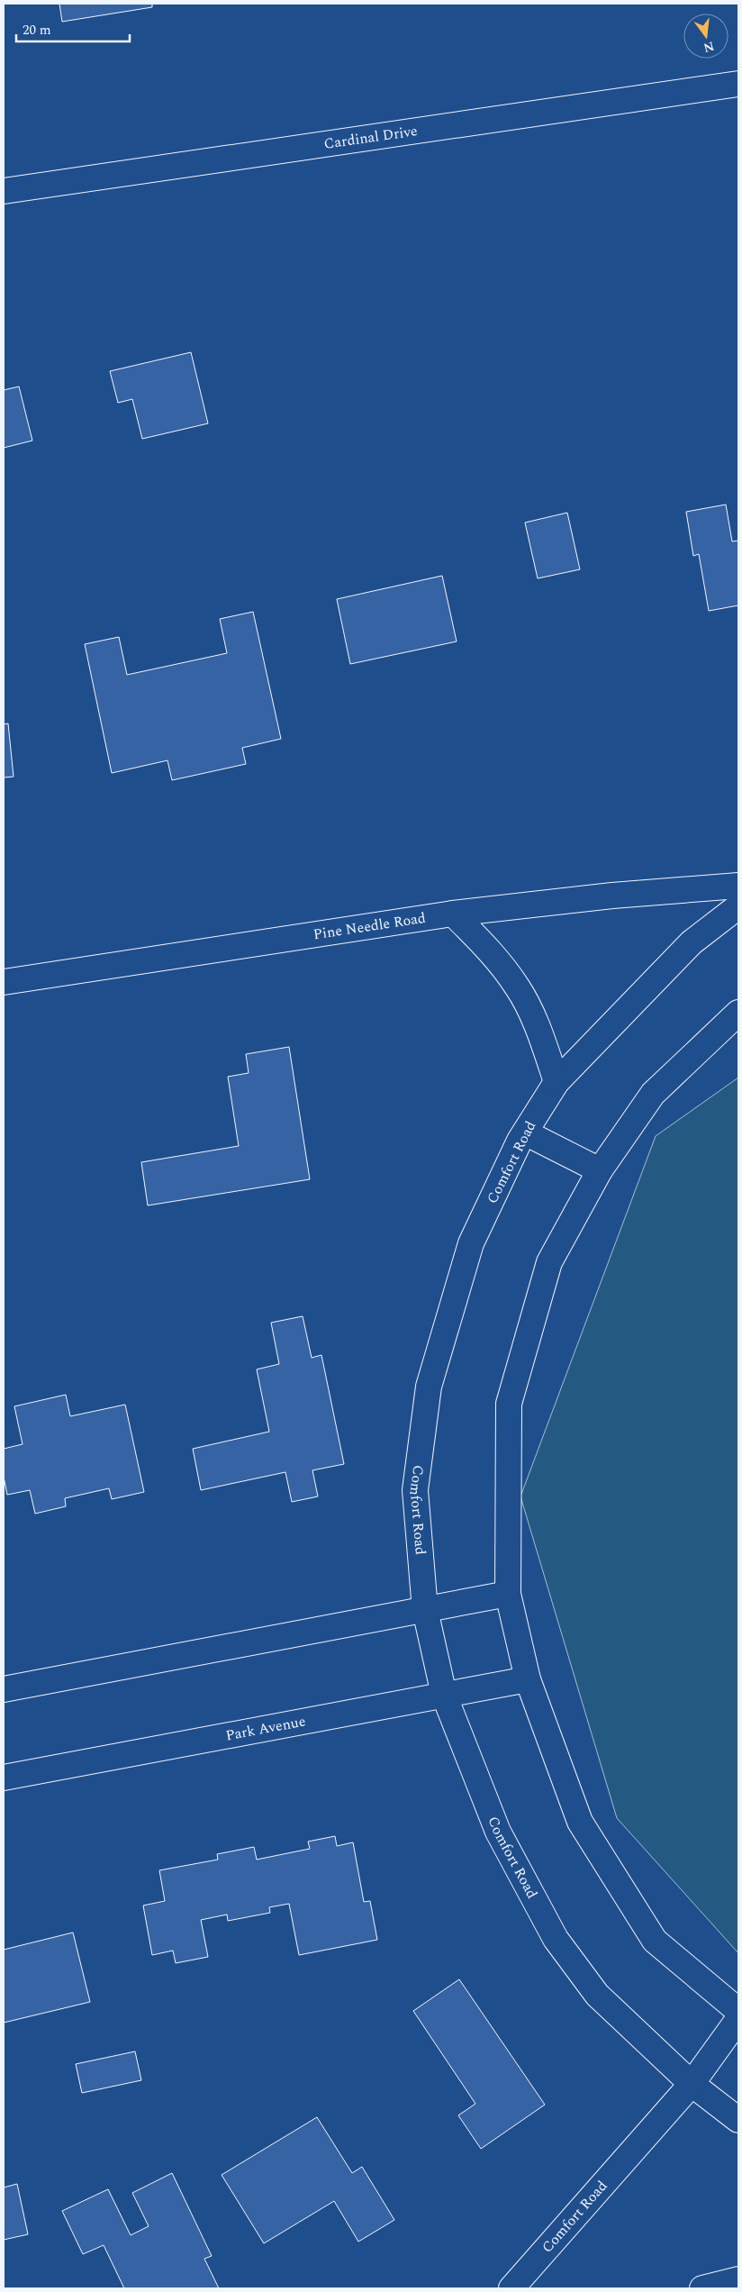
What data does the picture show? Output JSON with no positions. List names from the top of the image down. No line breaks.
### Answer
{"streets":{"street":["Cardinal Drive","Pine Needle Road","Comfort Road","Park Avenue"]},"crossings":[["Comfort Road","Park Avenue"]],"scale_bar":"20 m","north":"bottom"}
